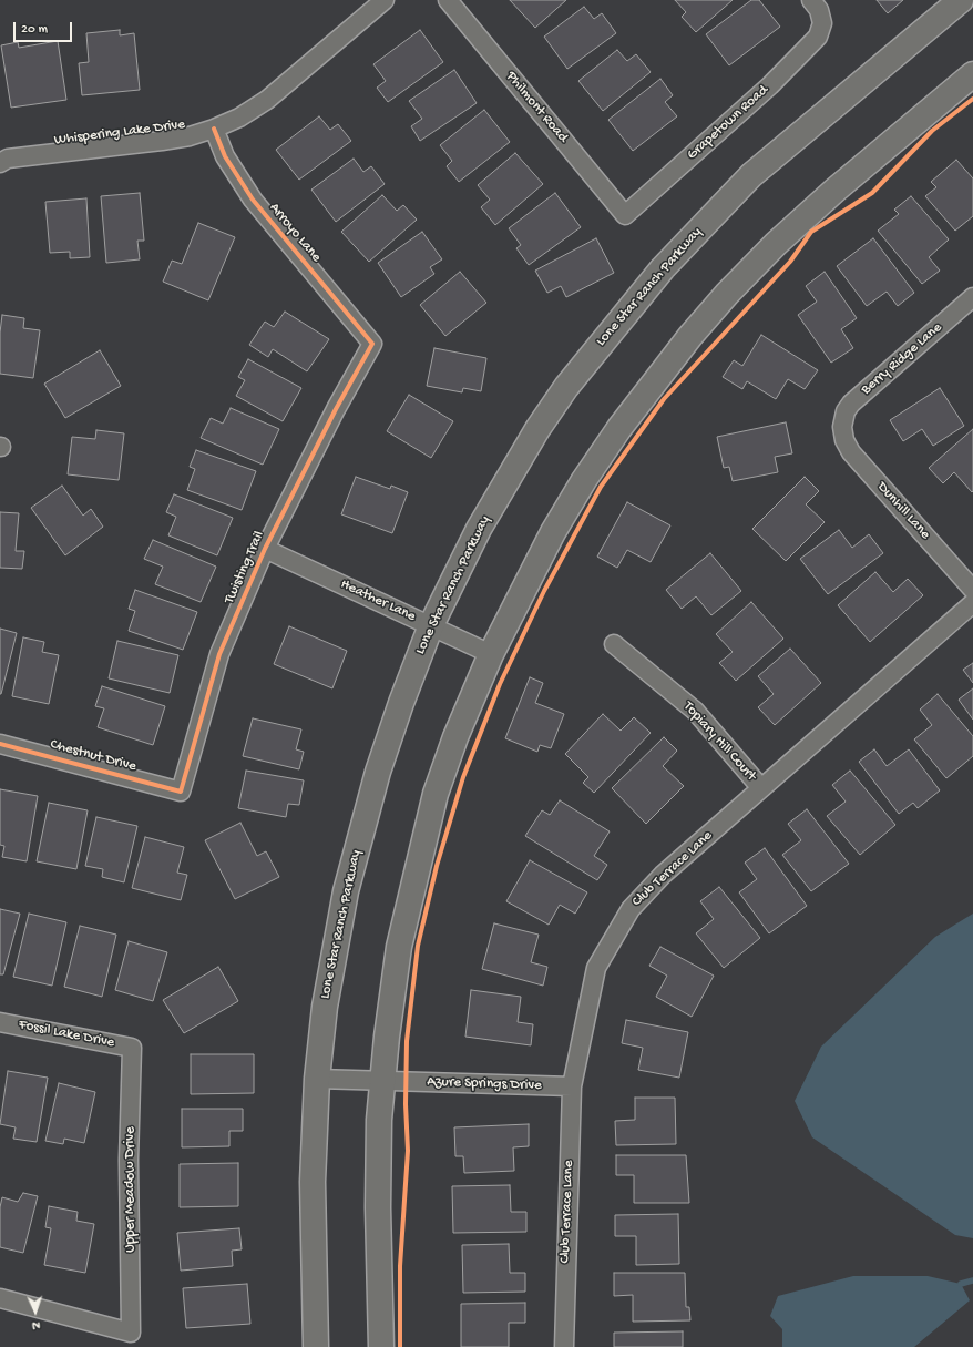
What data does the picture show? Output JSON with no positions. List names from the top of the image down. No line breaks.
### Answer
{"streets":{"main road":["Lone Star Ranch Parkway"],"street":["Philmont Road","Grapetown Road","Whispering Lake Drive","Arroyo Lane","Berry Ridge Lane","Dunhill Lane","Twisting Trail","Heather Lane","Topiary Hill Court","Chestnut Drive","Club Terrace Lane","Fossil Lake Drive","Azure Springs Drive","Upper Meadow Drive"]},"crossings":[["Philmont Road","Grapetown Road"],["Whispering Lake Drive","Arroyo Lane"],["Arroyo Lane","Twisting Trail"],["Lone Star Ranch Parkway","Heather Lane"],["Lone Star Ranch Parkway","Azure Springs Drive"],["Berry Ridge Lane","Dunhill Lane"],["Twisting Trail","Heather Lane"],["Twisting Trail","Chestnut Drive"],["Topiary Hill Court","Club Terrace Lane"],["Club Terrace Lane","Azure Springs Drive"],["Fossil Lake Drive","Upper Meadow Drive"]],"scale_bar":"20 m","north":"bottom"}
